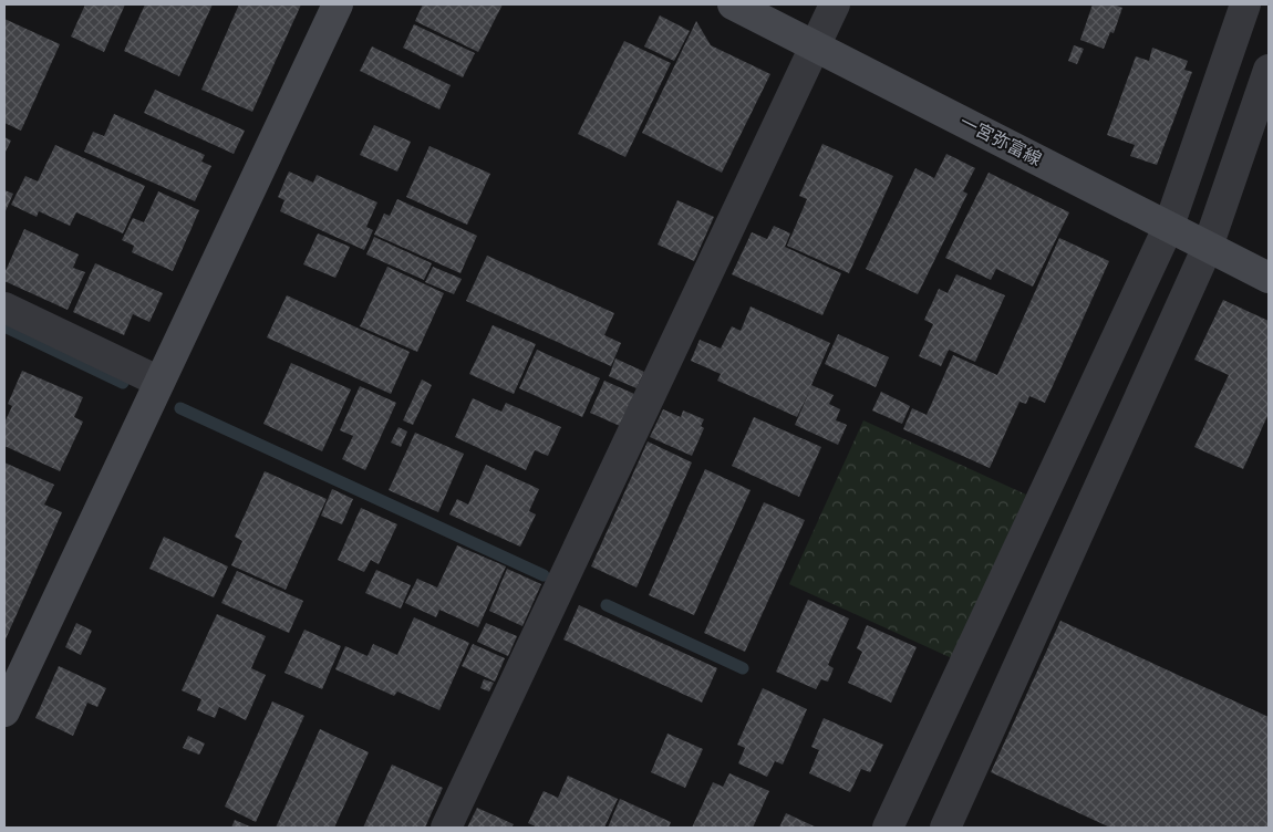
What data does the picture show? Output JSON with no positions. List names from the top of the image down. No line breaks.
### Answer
{"streets":{"street":["一宮弥富線"]}}
